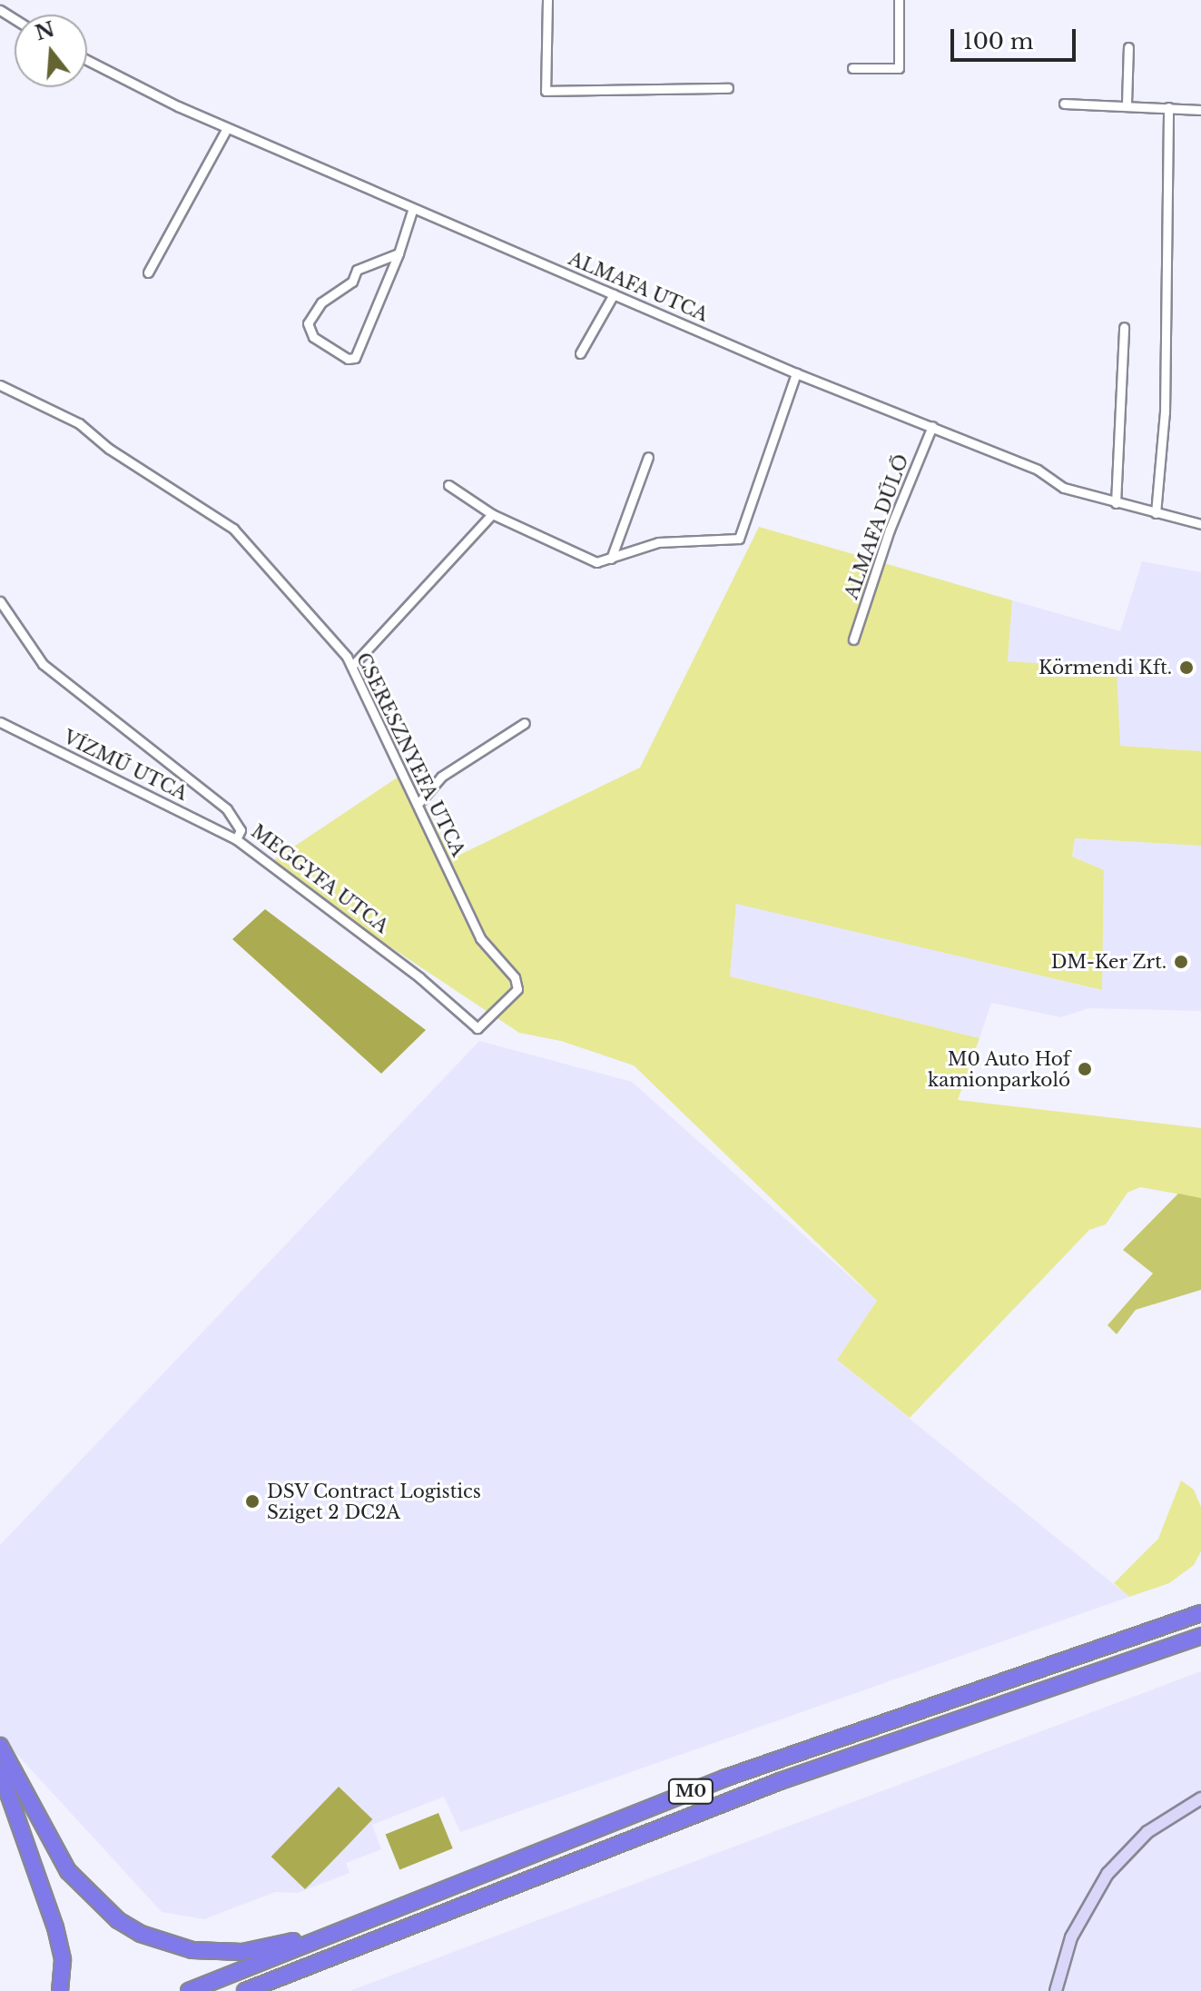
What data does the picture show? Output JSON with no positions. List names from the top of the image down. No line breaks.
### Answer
{"streets":{"highway":["M0"],"street":["ALMAFA UTCA","ALMAFA DŰLŐ","CSERESZNYEFA UTCA","VÍZMŰ UTCA","MEGGYFA UTCA"]},"crossings":[["ALMAFA UTCA","ALMAFA DŰLŐ"],["CSERESZNYEFA UTCA","MEGGYFA UTCA"],["VÍZMŰ UTCA","MEGGYFA UTCA"]],"places":["Körmendi Kft.","DM-Ker Zrt.","M0 Auto Hof kamionparkoló","DSV Contract Logistics Sziget 2 DC2A"],"scale_bar":"100 m","north":"top"}
